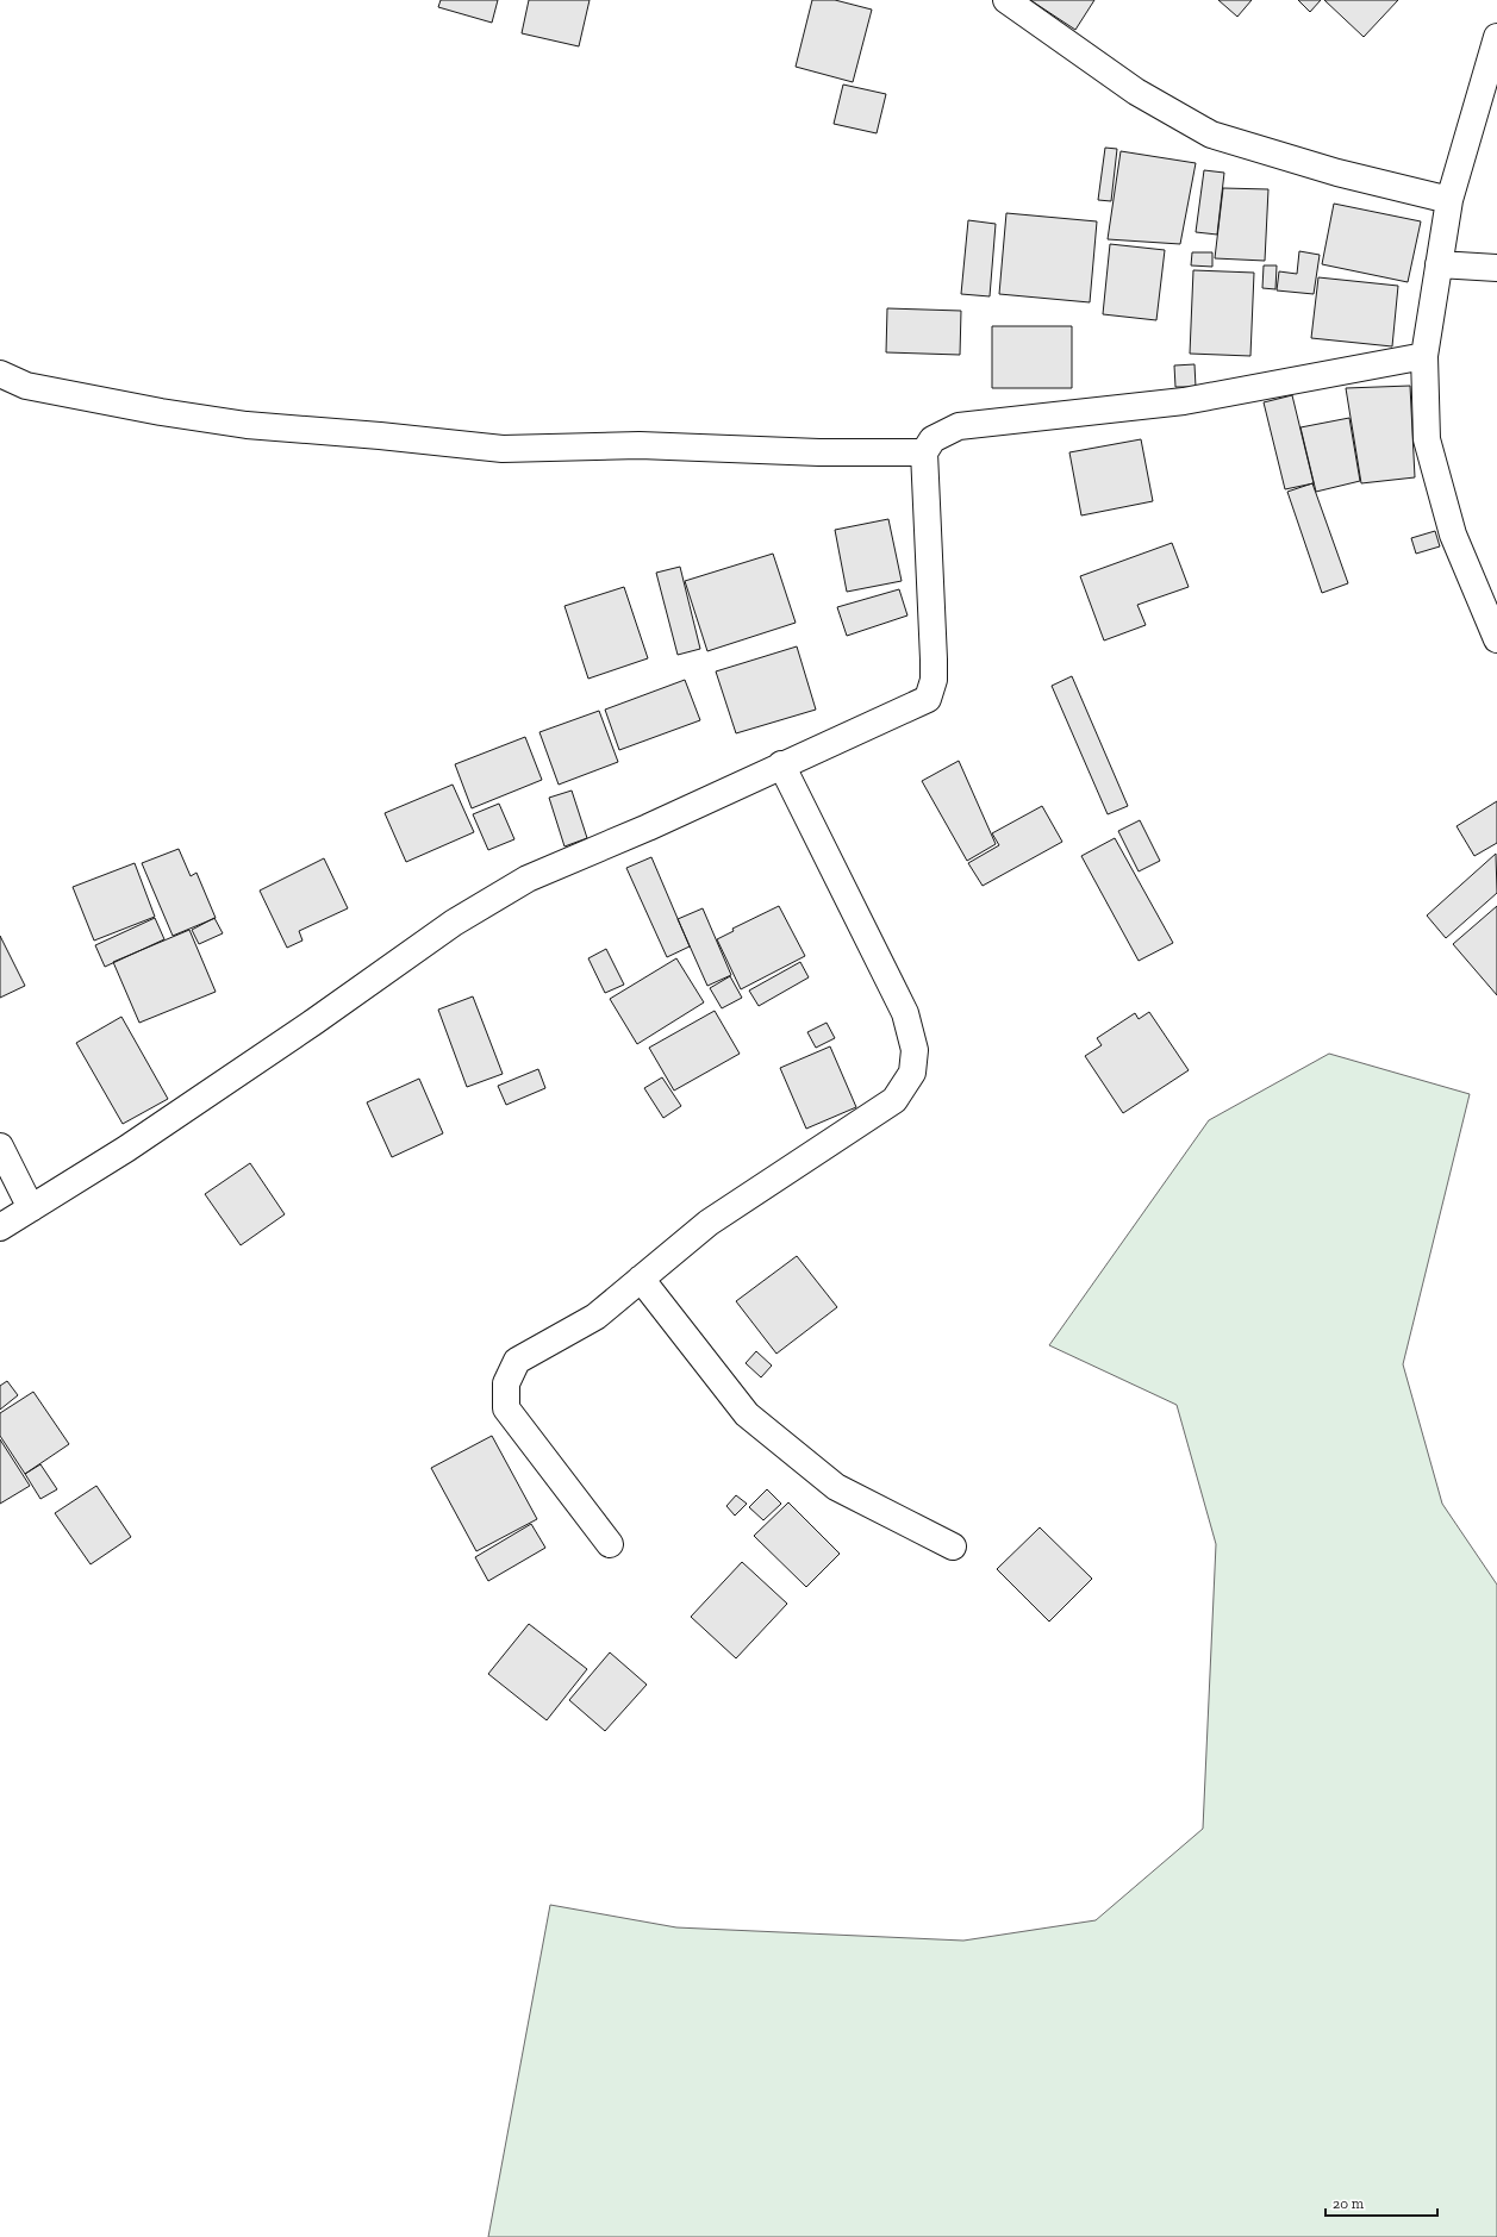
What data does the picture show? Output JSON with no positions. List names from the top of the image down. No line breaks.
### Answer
{"scale_bar":"20 m"}
